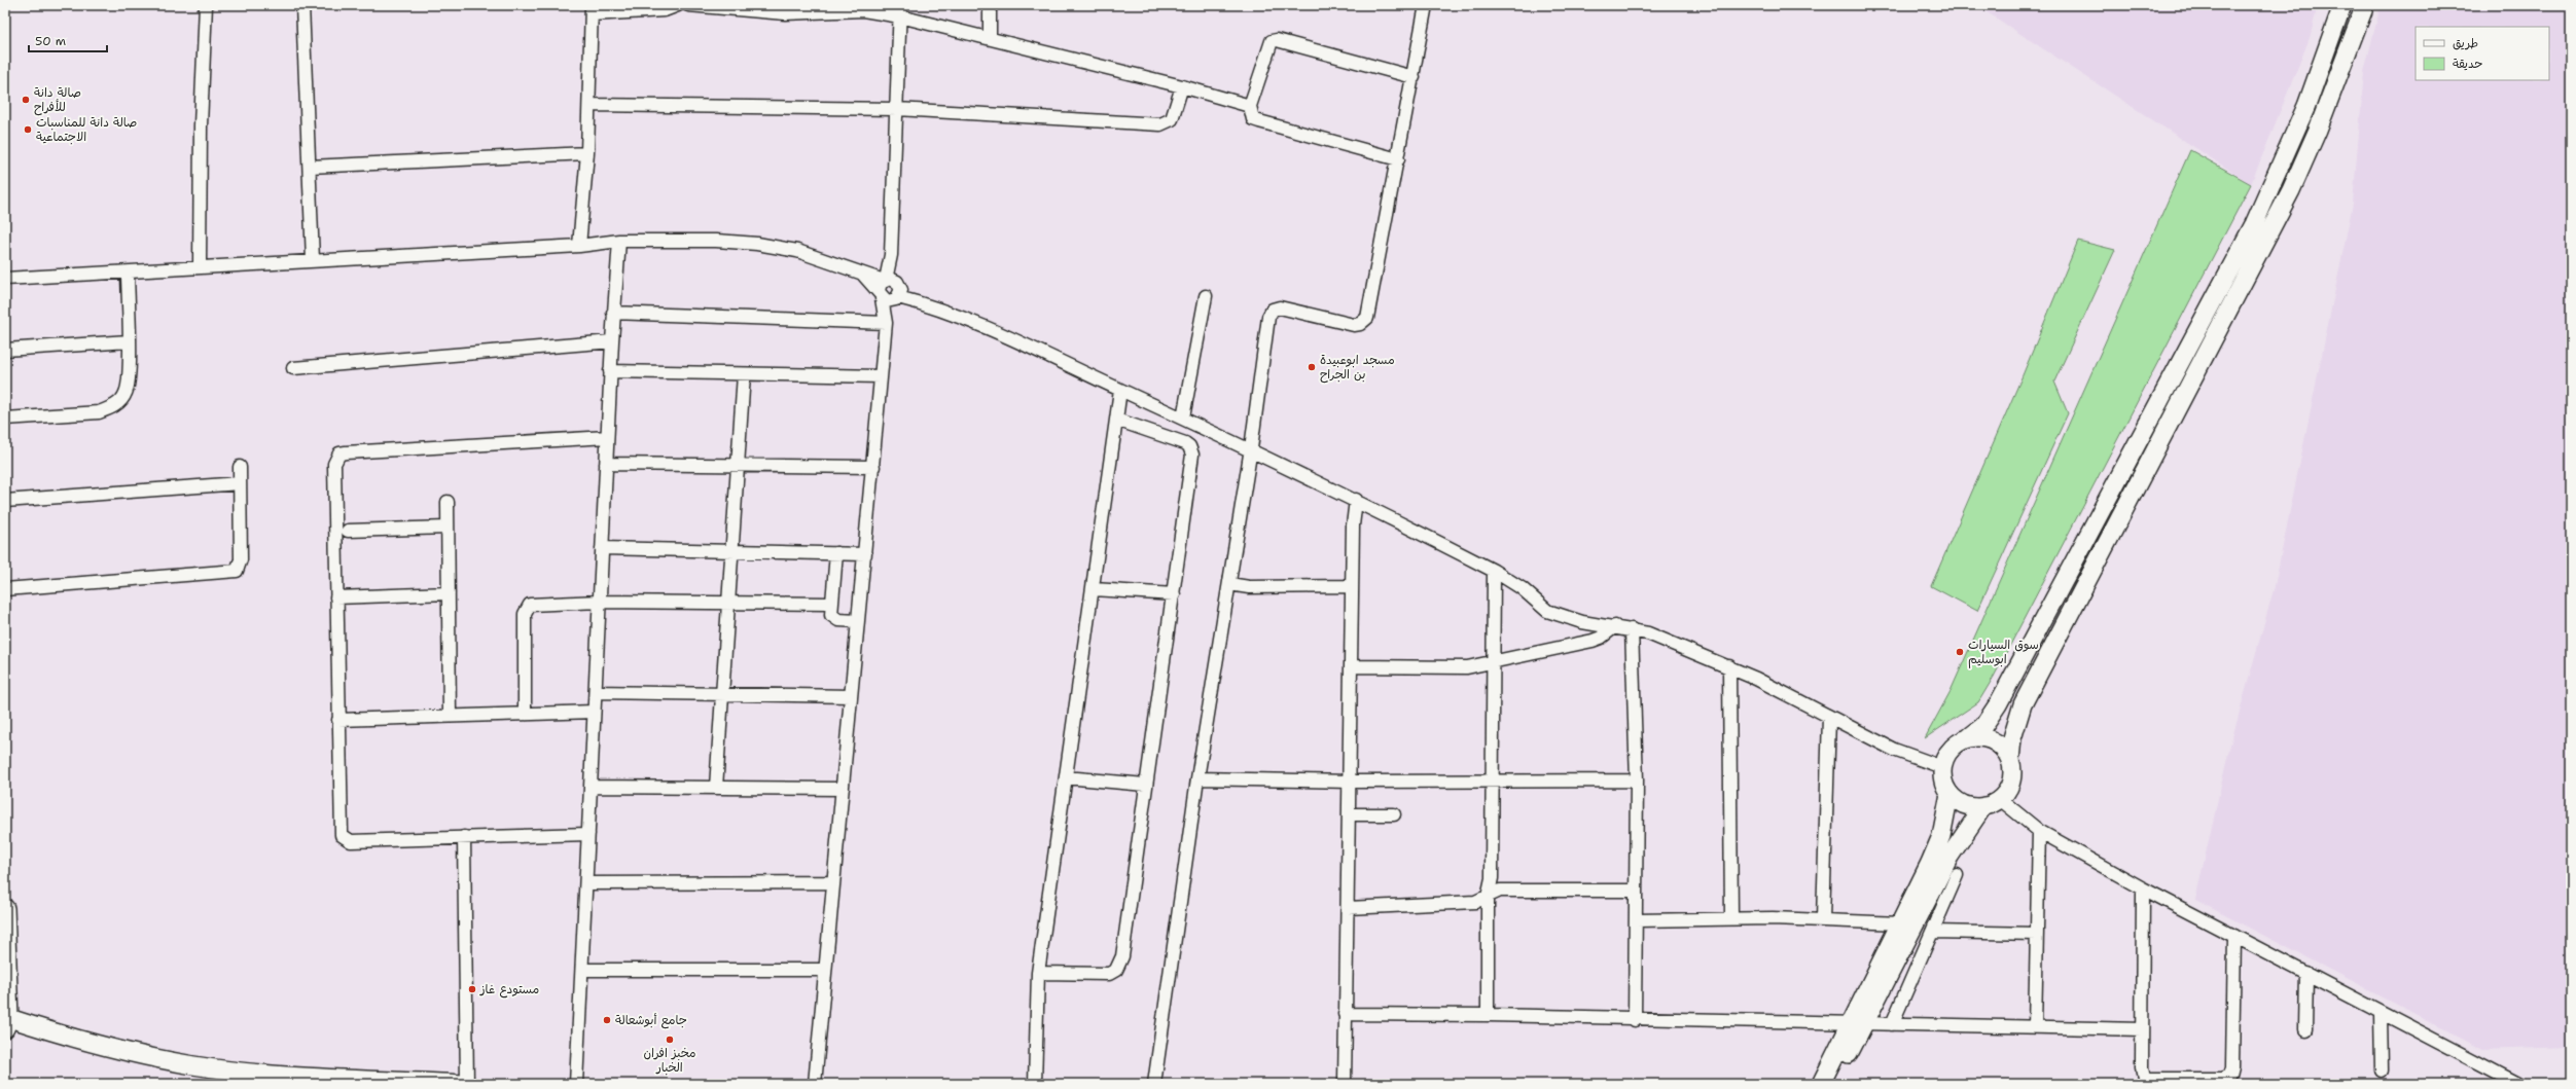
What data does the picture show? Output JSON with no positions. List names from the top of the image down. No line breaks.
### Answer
{"places":["صالة دانة للأفراح","صالة دانة للمناسبات الاجتماعية","مسجد ابوعبيدة بن الجراح","سوق السيارات ابوسليم","مستودع غاز","جامع أبوشعالة","مخبز افران الخبار"],"legend":["طريق","حديقة"],"scale_bar":"50 m"}
